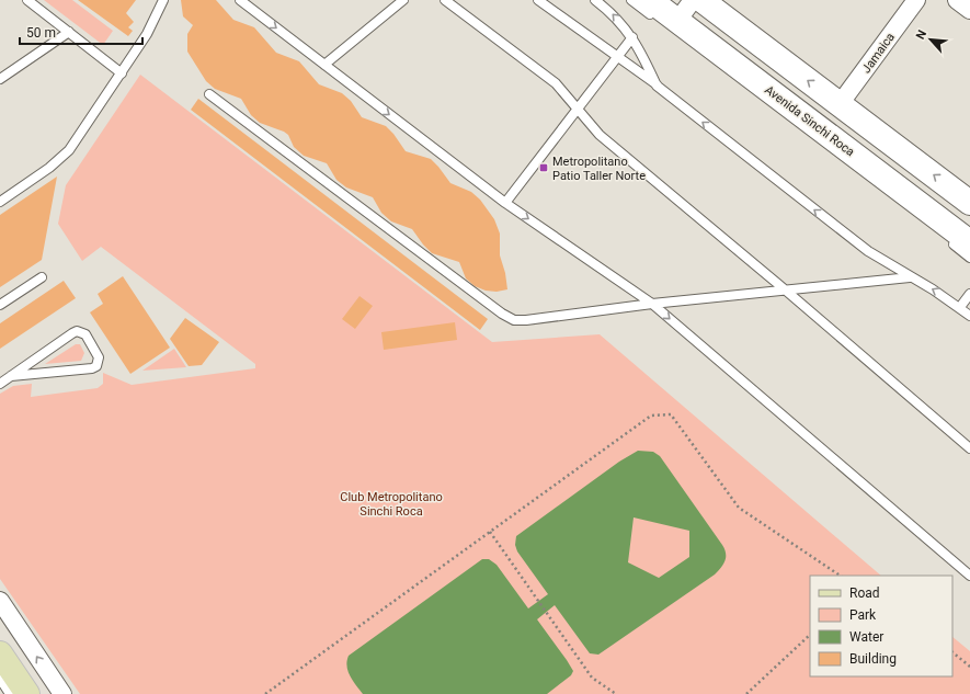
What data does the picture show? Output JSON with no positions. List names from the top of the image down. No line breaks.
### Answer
{"streets":{"main road":["Avenida Sinchi Roca"],"street":["Jamaica"]},"parks":["Club Metropolitano Sinchi Roca"],"places":{"transit":["Metropolitano Patio Taller Norte"]},"legend":["Road","Park","Water","Building"],"scale_bar":"50 m","north":"top left"}
